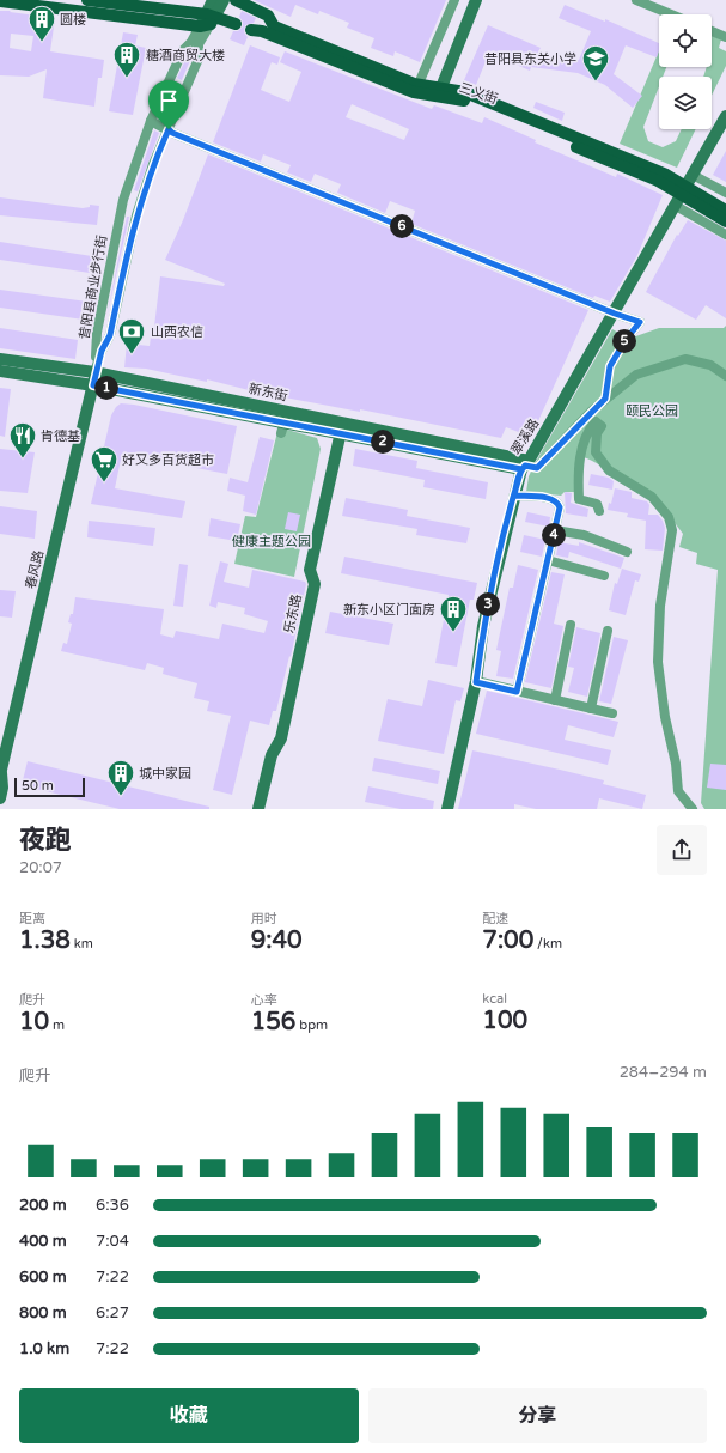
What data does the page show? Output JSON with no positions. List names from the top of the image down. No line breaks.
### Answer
{"streets":{"main road":["三义街","新东街","翠溪路","春风路","乐东路"],"street":["昔阳县商业步行街"]},"crossings":[["三义街","翠溪路"],["昔阳县商业步行街","新东街"],["昔阳县商业步行街","春风路"],["新东街","翠溪路"],["新东街","春风路"],["新东街","乐东路"]],"parks":["颐民公园","健康主题公园"],"places":{"building":["圆楼","糖酒商贸大楼","新东小区门面房","城中家园"],"school or university":["昔阳县东关小学"],"bank":["山西农信"],"restaurant":["肯德基"],"supermarket":["好又多百货超市"]},"scale_bar":"50 m","page":{"pins":["6","5","1","2","4","3"],"scale":"50 m","heading":["夜跑","20:07"],"stats":[["距离","1.38 km"],["用时","9:40"],["配速","7:00 /km"],["爬升","10 m"],["心率","156 bpm"],["kcal","100"]],"chart":["爬升","284–294 m"],"list":[{"name":"200 m","note":"6:36"},{"name":"400 m","note":"7:04"},{"name":"600 m","note":"7:22"},{"name":"800 m","note":"6:27"},{"name":"1.0 km","note":"7:22"}],"buttons":["收藏","分享"]}}
